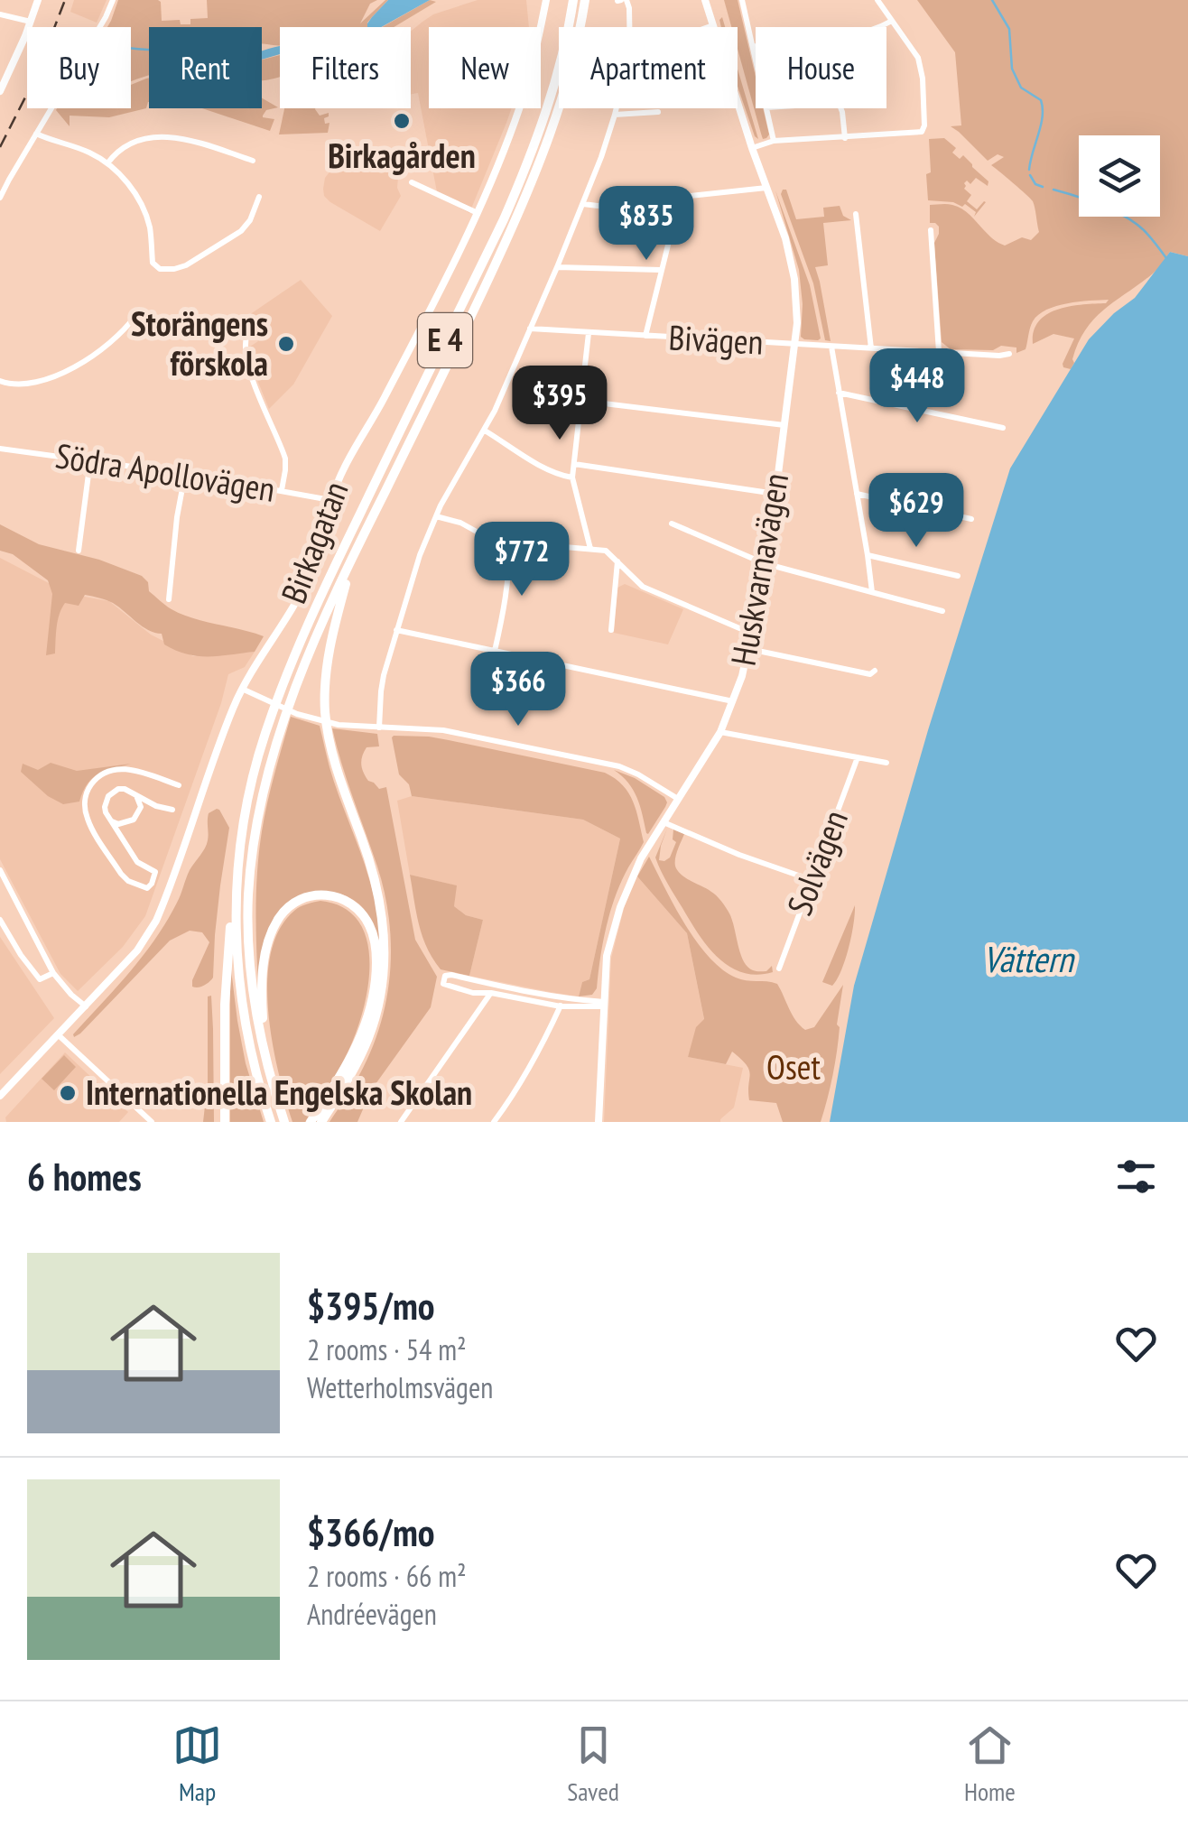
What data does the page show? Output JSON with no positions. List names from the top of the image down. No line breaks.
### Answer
{"streets":{"highway":["E 4"],"street":["Bivägen","Södra Apollovägen","Birkagatan","Huskvarnavägen","Solvägen"]},"crossings":[["Bivägen","Huskvarnavägen"],["Södra Apollovägen","Birkagatan"]],"water":["Vättern"],"parks":["Oset"],"places":["Birkagården","Storängens förskola","Internationella Engelska Skolan"],"page":{"chip":["Buy","Rent","Filters","New","Apartment","House"],"price":["$835","$448","$395","$629","$772","$366"],"heading":"6 homes","list":[{"name":"$395/mo","note":"2 rooms · 54 m² · Wetterholmsvägen"},{"name":"$366/mo","note":"2 rooms · 66 m² · Andréevägen"}],"tabs":["Map","Saved","Home"]}}
